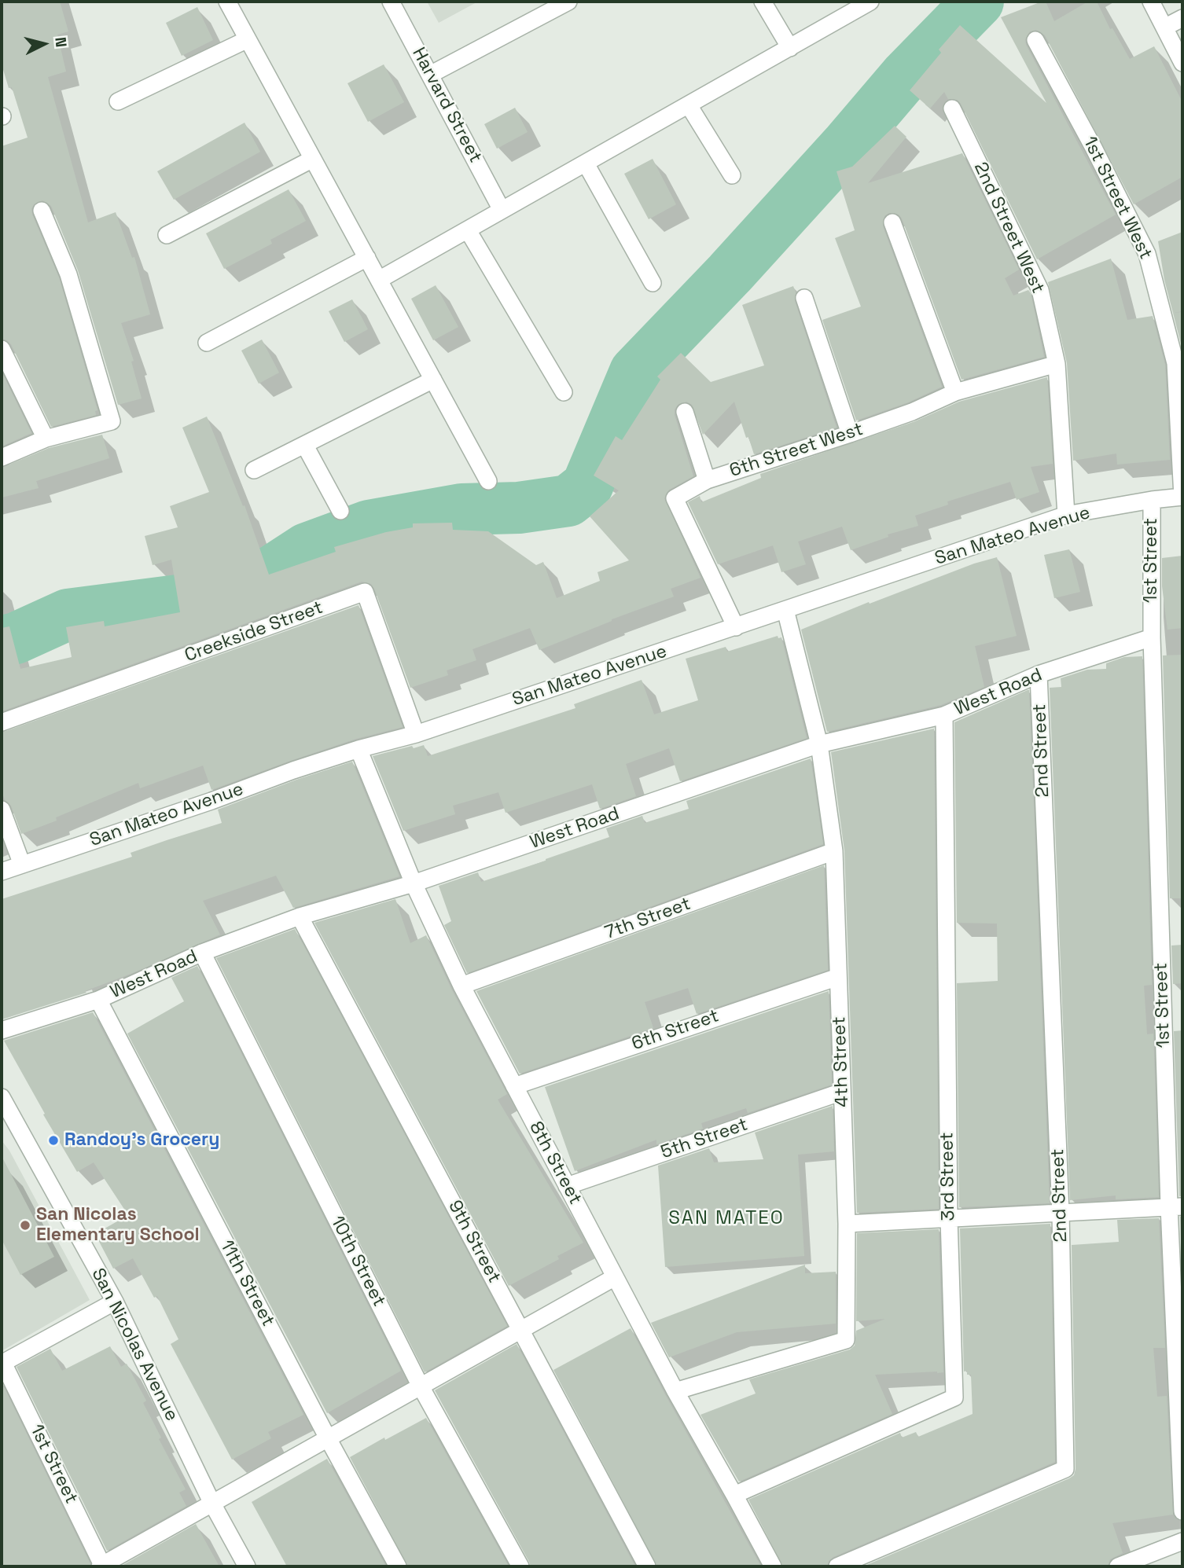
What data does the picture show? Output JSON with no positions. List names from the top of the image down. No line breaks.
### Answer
{"streets":{"street":["Harvard Street","1st Street West","2nd Street West","6th Street West","San Mateo Avenue","1st Street","Creekside Street","West Road","2nd Street","7th Street","6th Street","4th Street","5th Street","8th Street","3rd Street","9th Street","10th Street","11th Street","San Nicolas Avenue"]},"crossings":[["1st Street West","San Mateo Avenue"],["2nd Street West","6th Street West"],["2nd Street West","San Mateo Avenue"],["6th Street West","San Mateo Avenue"],["San Mateo Avenue","1st Street"],["San Mateo Avenue","Creekside Street"],["San Mateo Avenue","4th Street"],["San Mateo Avenue","8th Street"],["1st Street","West Road"],["West Road","2nd Street"],["West Road","4th Street"],["West Road","8th Street"],["West Road","3rd Street"],["West Road","9th Street"],["West Road","10th Street"],["West Road","11th Street"],["7th Street","4th Street"],["7th Street","8th Street"],["6th Street","4th Street"],["6th Street","8th Street"],["4th Street","5th Street"],["4th Street","8th Street"],["5th Street","8th Street"],["8th Street","3rd Street"]],"districts":["SAN MATEO"],"places":["Randoy's Grocery","San Nicolas Elementary School"],"north":"right"}
